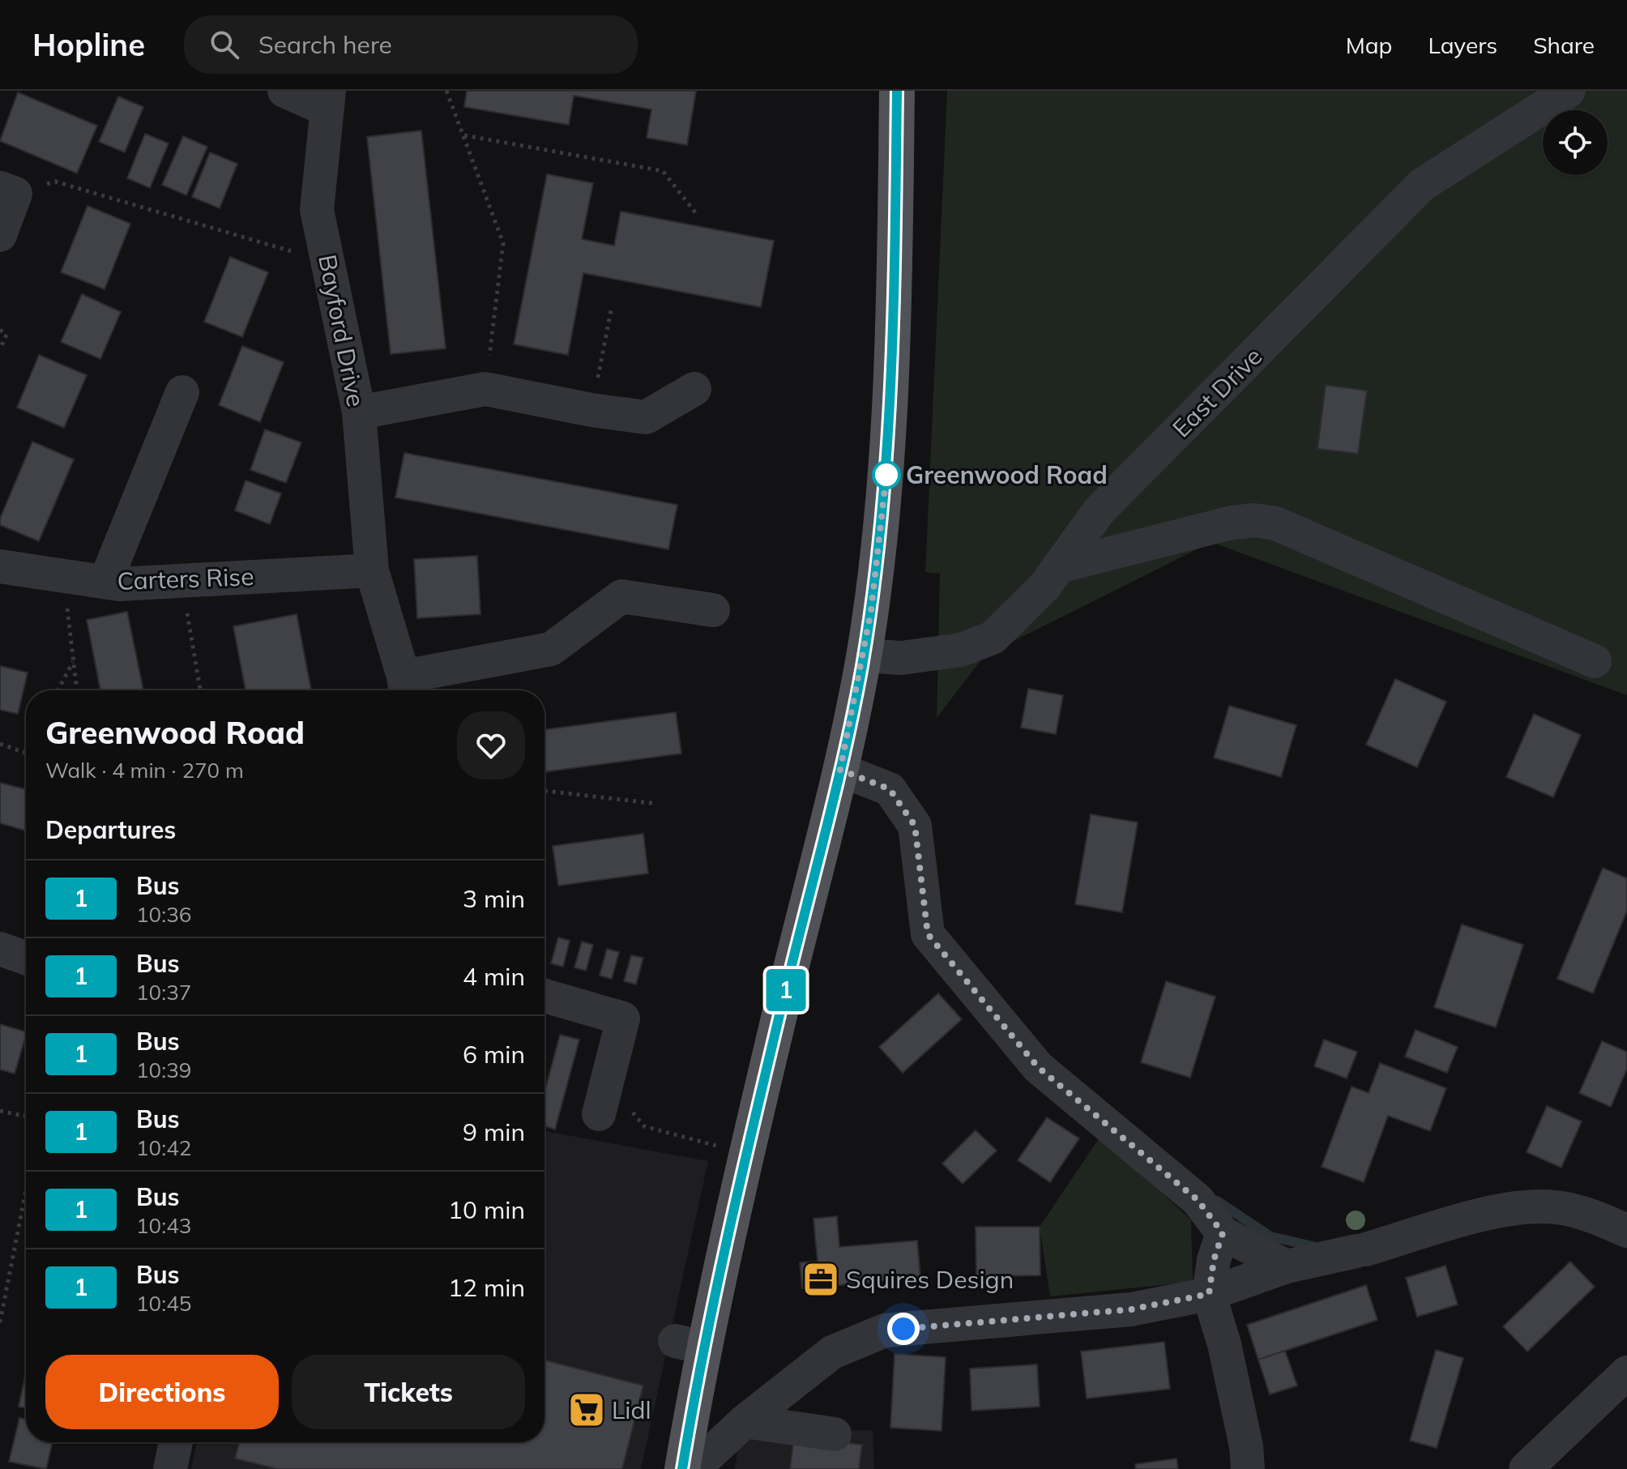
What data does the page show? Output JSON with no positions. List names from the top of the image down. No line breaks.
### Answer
{"streets":{"street":["Bayford Drive","East Drive","Carters Rise"]},"crossings":[["Bayford Drive","Carters Rise"]],"places":{"other":["Greenwood Road"],"office":["Squires Design"],"supermarket":["Lidl"]},"lines":["bus line 1"],"page":{"header":"Hopline","search":"Search here","nav":["Map","Layers","Share"],"on_map":"1","heading":[["Greenwood Road","Walk · 4 min · 270 m"],"Departures"],"list":[{"mark":"1","name":"Bus","note":"10:36","value":"3 min"},{"mark":"1","name":"Bus","note":"10:37","value":"4 min"},{"mark":"1","name":"Bus","note":"10:39","value":"6 min"},{"mark":"1","name":"Bus","note":"10:42","value":"9 min"},{"mark":"1","name":"Bus","note":"10:43","value":"10 min"},{"mark":"1","name":"Bus","note":"10:45","value":"12 min"}],"buttons":["Directions","Tickets"]}}
